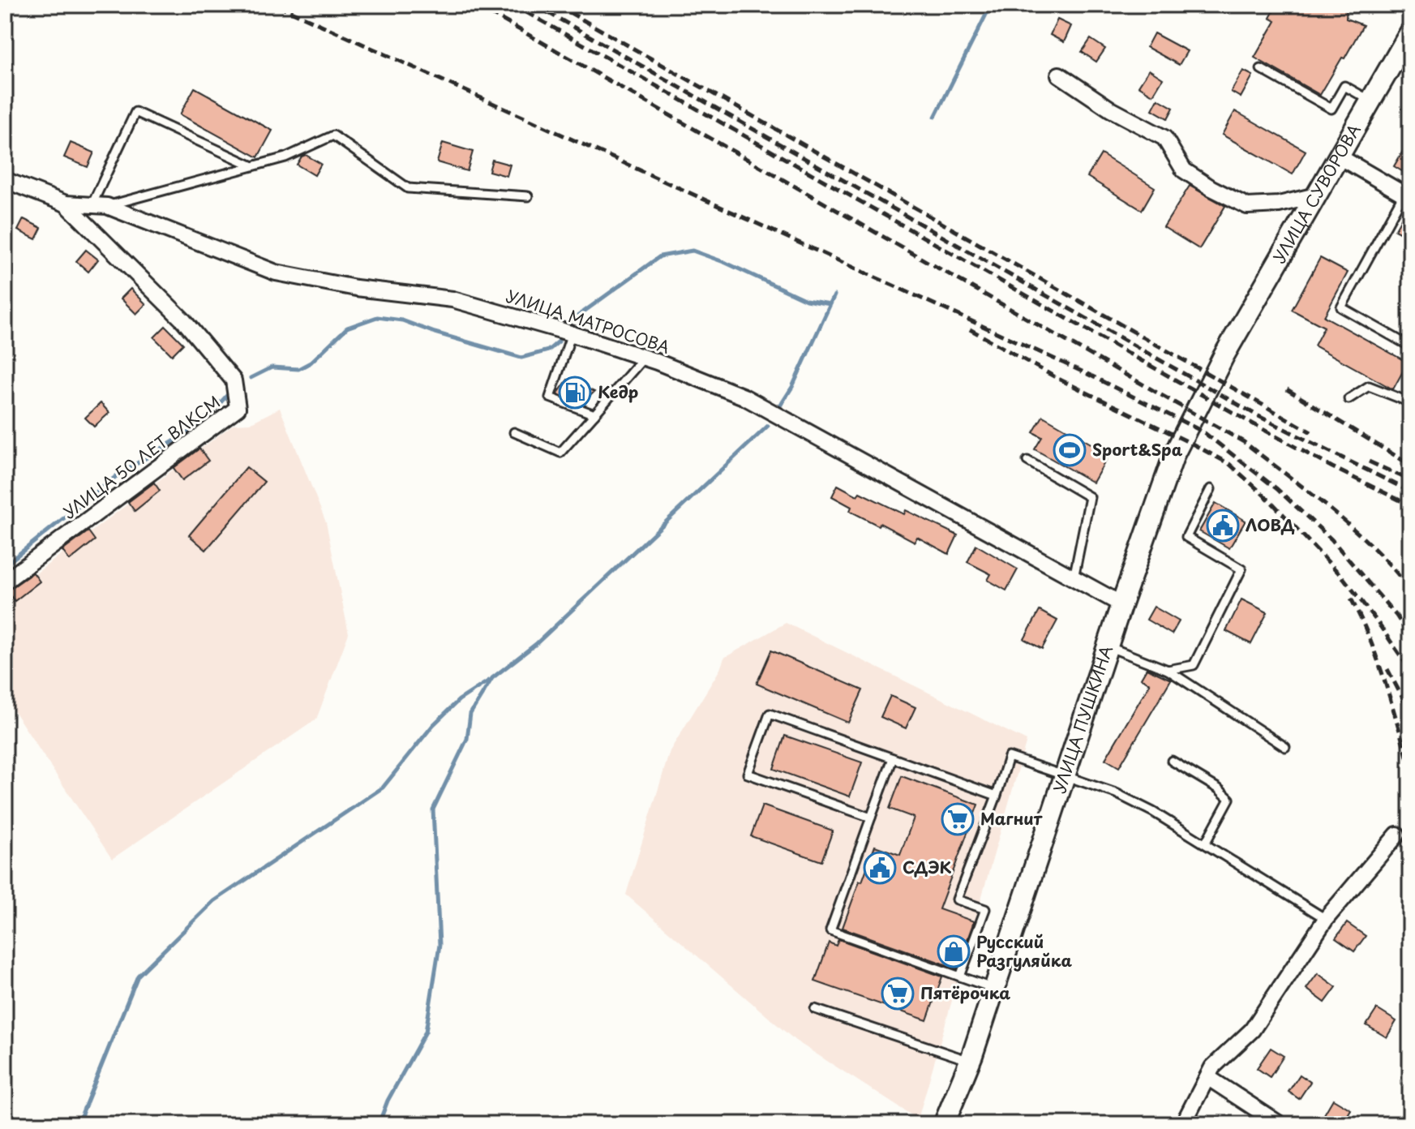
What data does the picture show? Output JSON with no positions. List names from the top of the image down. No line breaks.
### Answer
{"streets":{"main road":["УЛИЦА СУВОРОВА","УЛИЦА ПУШКИНА"],"street":["УЛИЦА МАТРОСОВА","УЛИЦА 50 ЛЕТ ВЛКСМ"]},"crossings":[["УЛИЦА СУВОРОВА","УЛИЦА ПУШКИНА"],["УЛИЦА МАТРОСОВА","УЛИЦА 50 ЛЕТ ВЛКСМ"],["УЛИЦА МАТРОСОВА","УЛИЦА ПУШКИНА"]],"places":{"fuel station":["Кедр"],"sports":["Sport&Spa"],"public building":["ЛОВД","СДЭК"],"supermarket":["Магнит","Пятёрочка"],"shop":["Русский Разгуляйка"]}}
